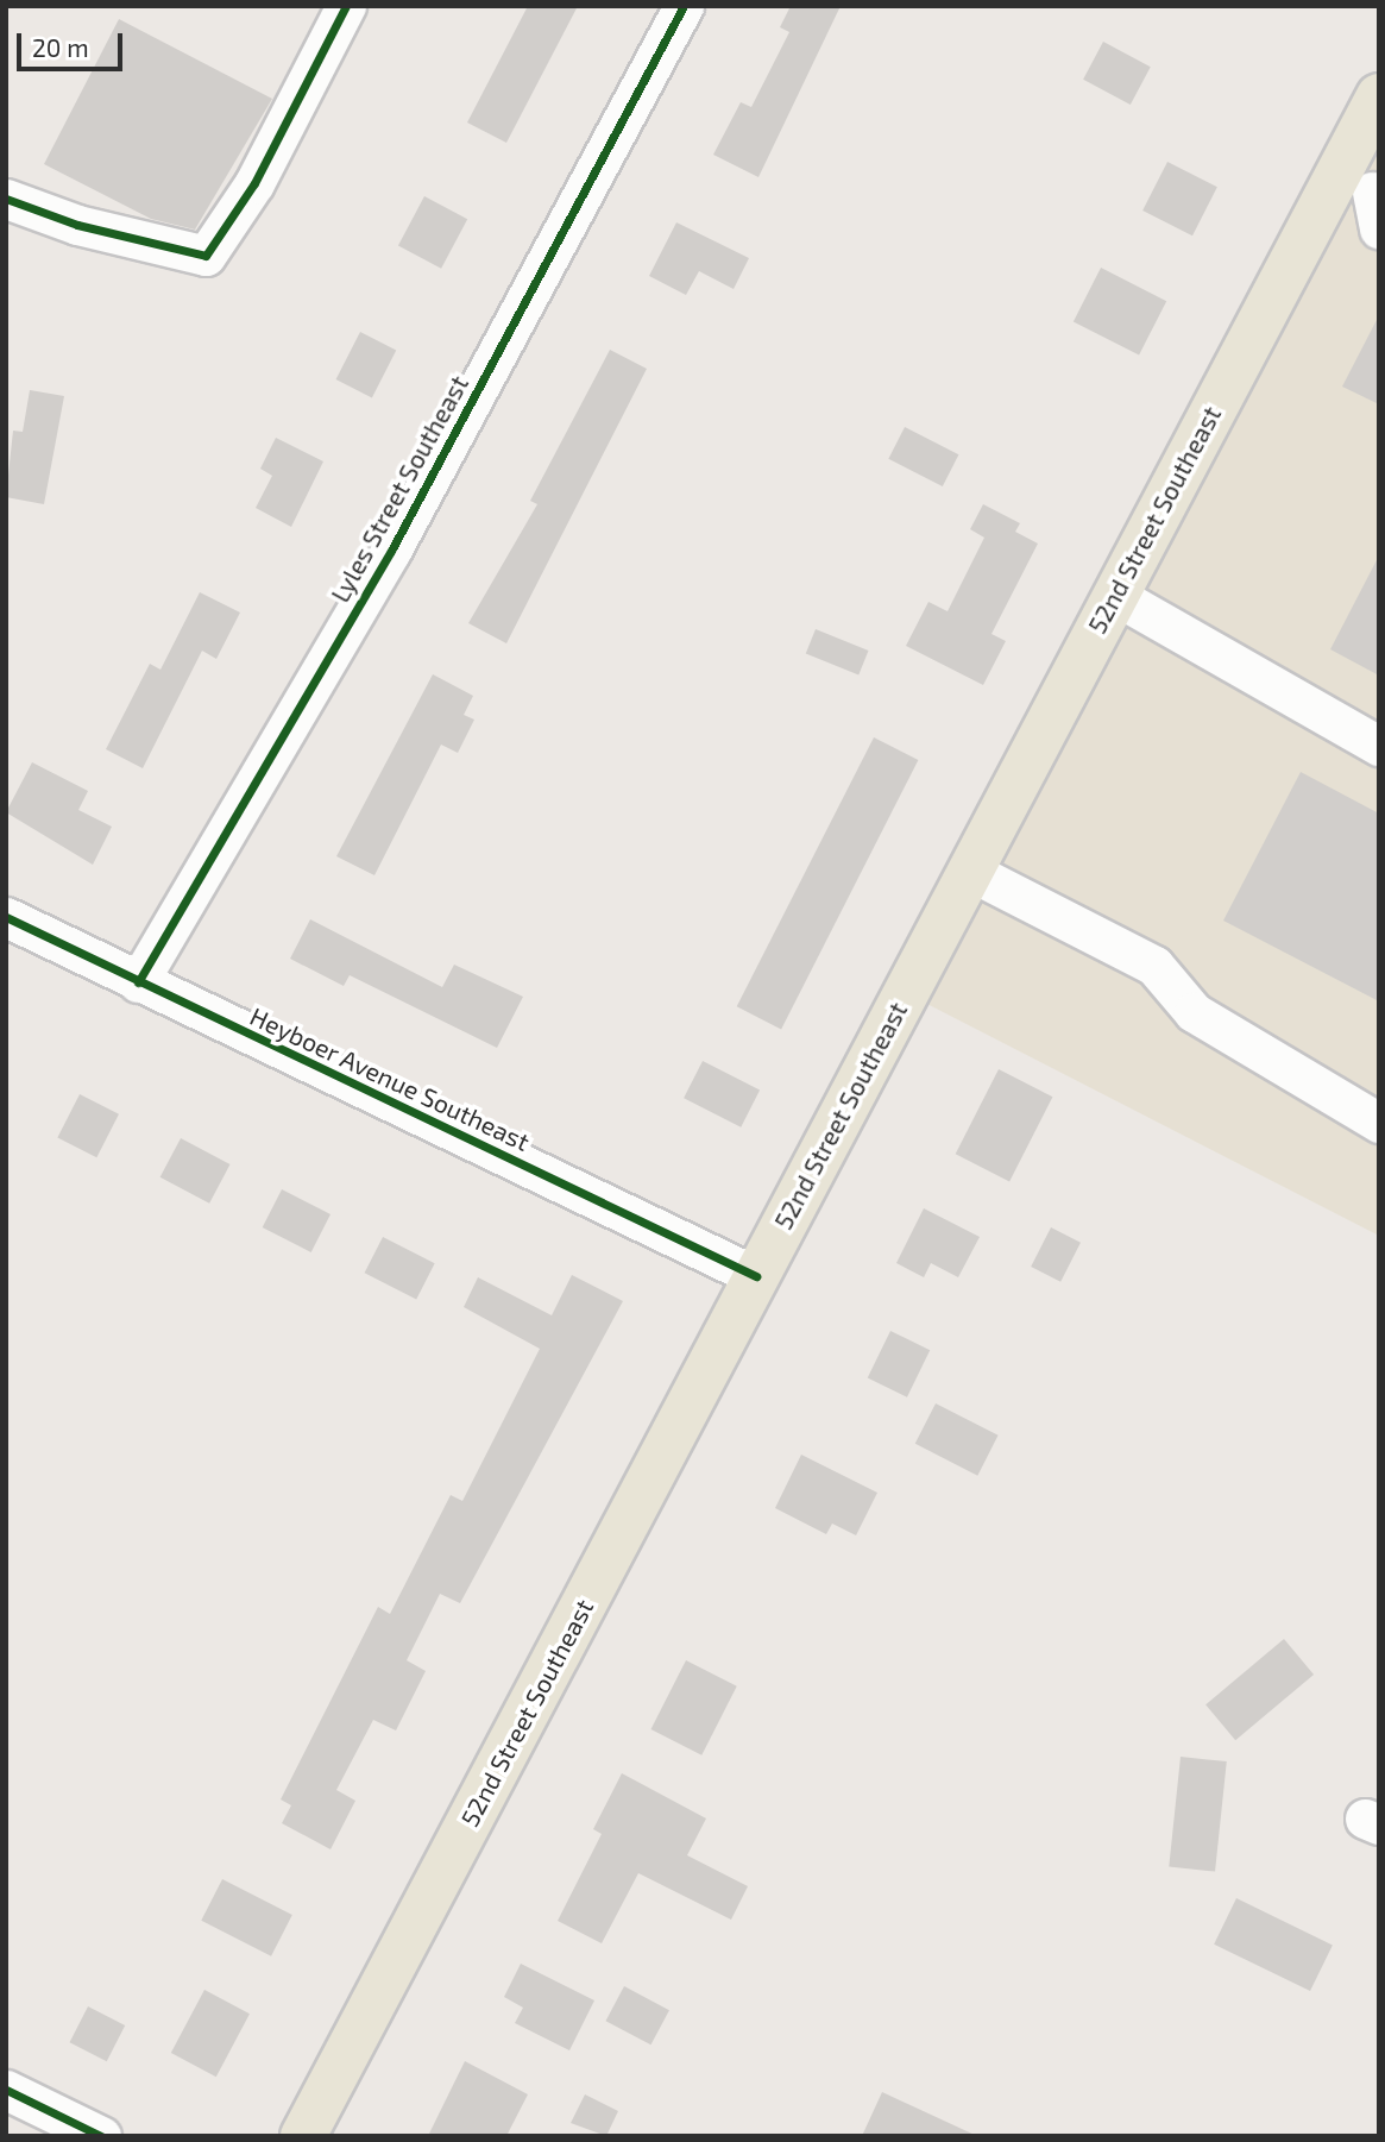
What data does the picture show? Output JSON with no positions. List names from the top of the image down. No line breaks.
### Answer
{"streets":{"main road":["52nd Street Southeast"],"street":["Lyles Street Southeast","Heyboer Avenue Southeast"]},"crossings":[["Lyles Street Southeast","Heyboer Avenue Southeast"],["52nd Street Southeast","Heyboer Avenue Southeast"]],"scale_bar":"20 m"}
